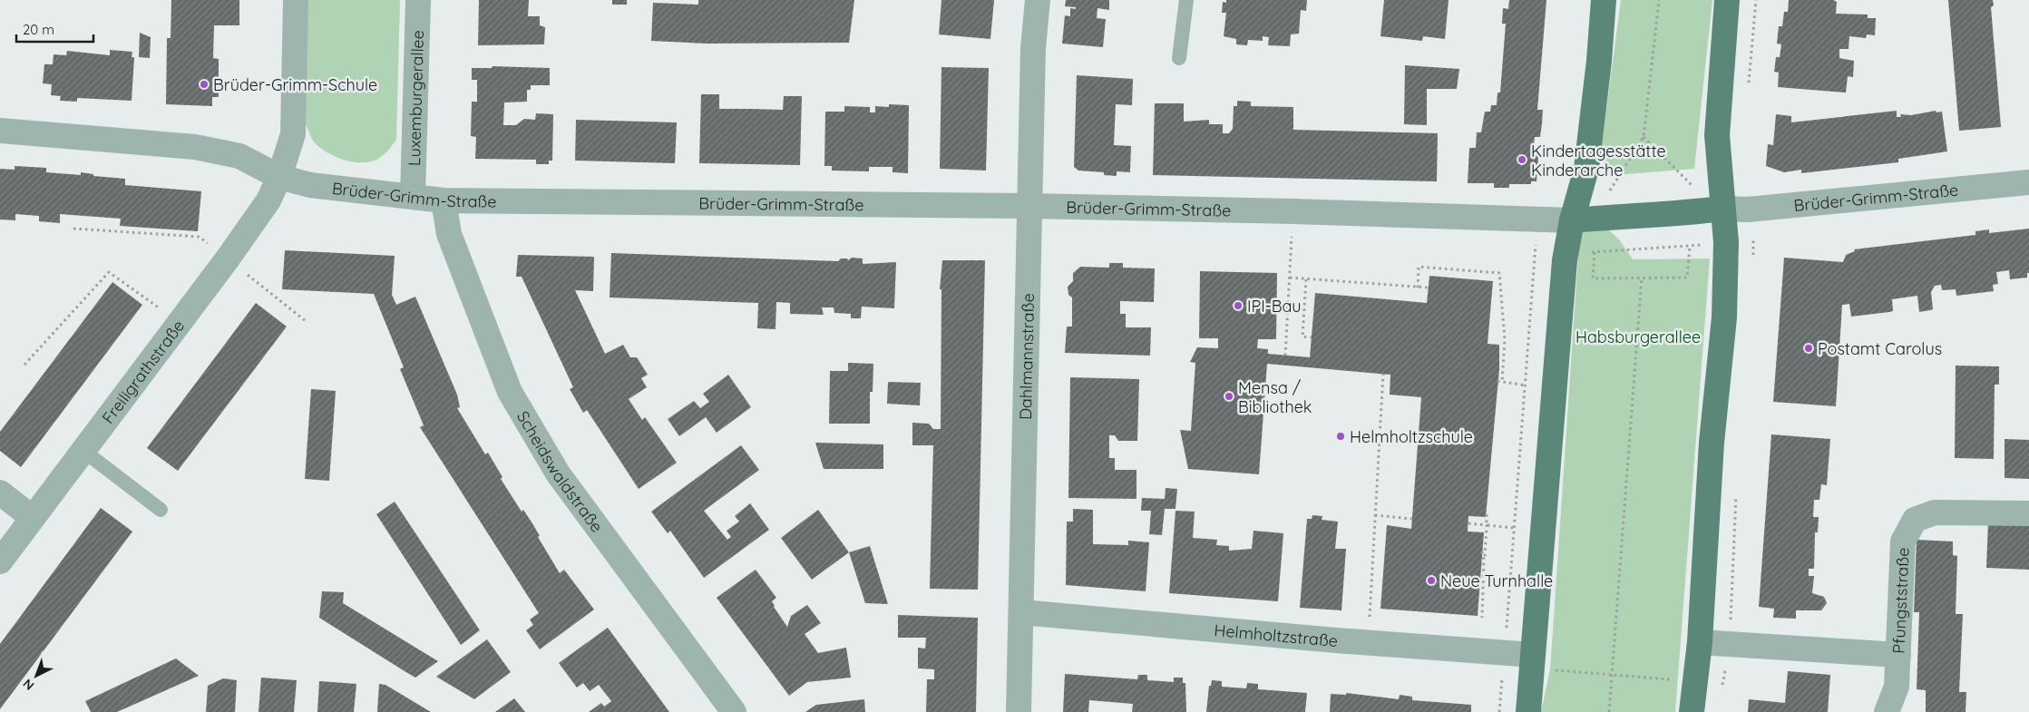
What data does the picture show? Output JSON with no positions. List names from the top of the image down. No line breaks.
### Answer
{"streets":{"street":["Luxemburgerallee","Brüder-Grimm-Straße","Dahlmannstraße","Freiligrathstraße","Scheidswaldstraße","Pfungststraße","Helmholtzstraße"]},"crossings":[["Luxemburgerallee","Brüder-Grimm-Straße"],["Brüder-Grimm-Straße","Dahlmannstraße"],["Brüder-Grimm-Straße","Freiligrathstraße"],["Brüder-Grimm-Straße","Scheidswaldstraße"],["Dahlmannstraße","Helmholtzstraße"]],"parks":["Habsburgerallee"],"places":["Brüder-Grimm-Schule","Kindertagesstätte Kinderarche","IPI-Bau","Postamt Carolus","Mensa / Bibliothek","Helmholtzschule","Neue Turnhalle"],"scale_bar":"20 m","north":"bottom left"}
